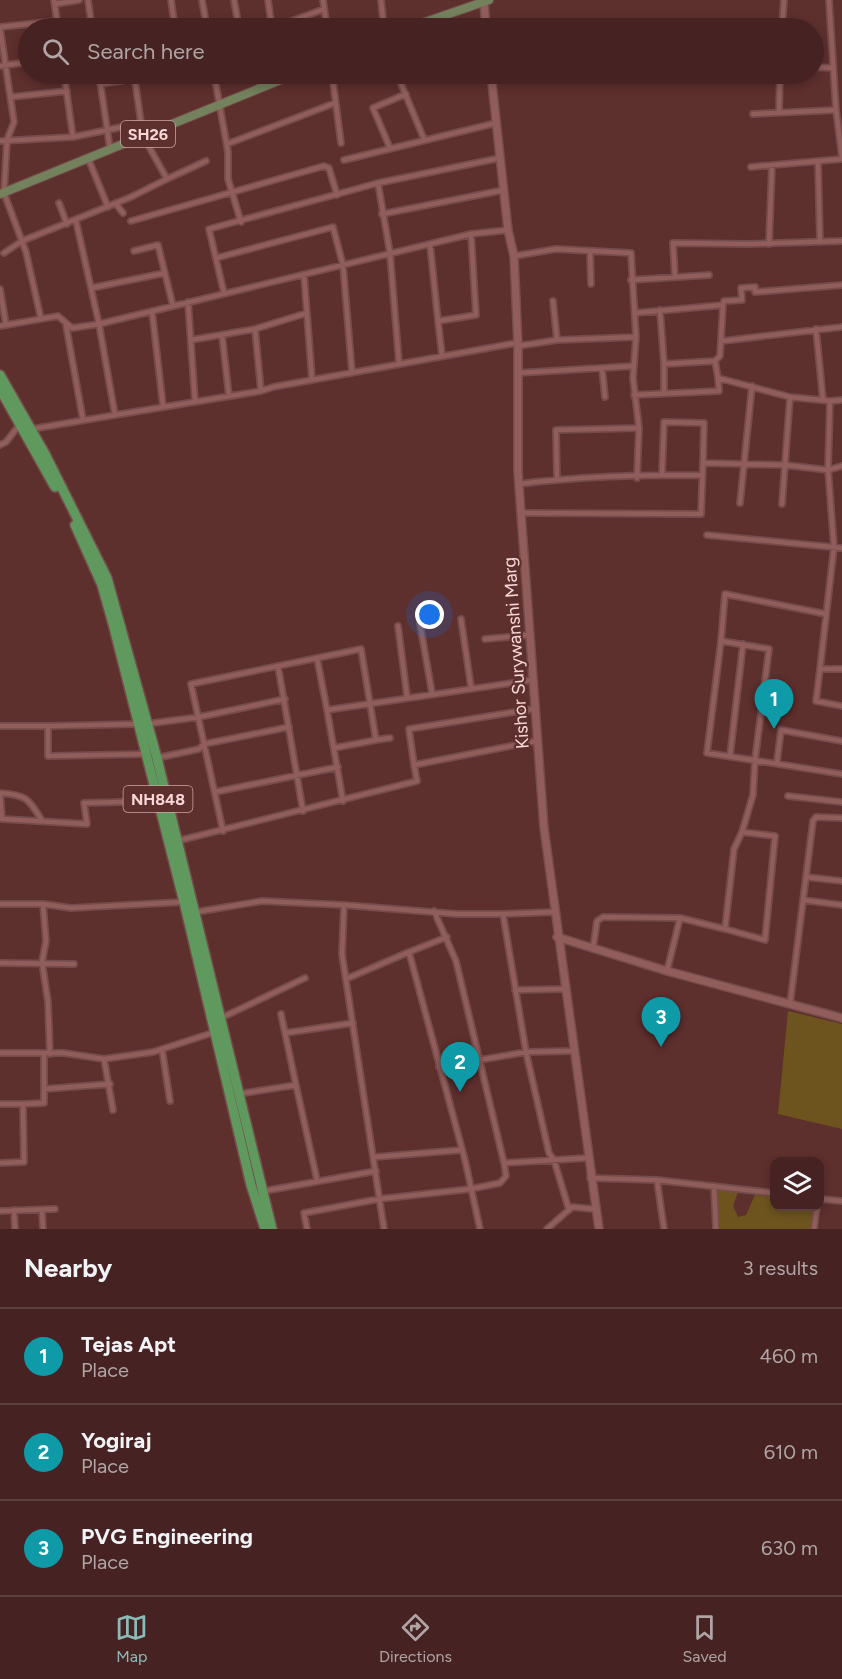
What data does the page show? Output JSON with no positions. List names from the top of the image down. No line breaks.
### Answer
{"streets":{"highway":["NH848"],"main road":["SH26"],"street":["Kishor Surywanshi Marg"]},"page":{"search":"Search here","pins":["1","3","2"],"heading":["Nearby","3 results"],"list":[{"mark":"1","name":"Tejas Apt","note":"Place","value":"460 m"},{"mark":"2","name":"Yogiraj","note":"Place","value":"610 m"},{"mark":"3","name":"PVG Engineering","note":"Place","value":"630 m"}],"nav":["Map","Directions","Saved"]}}
